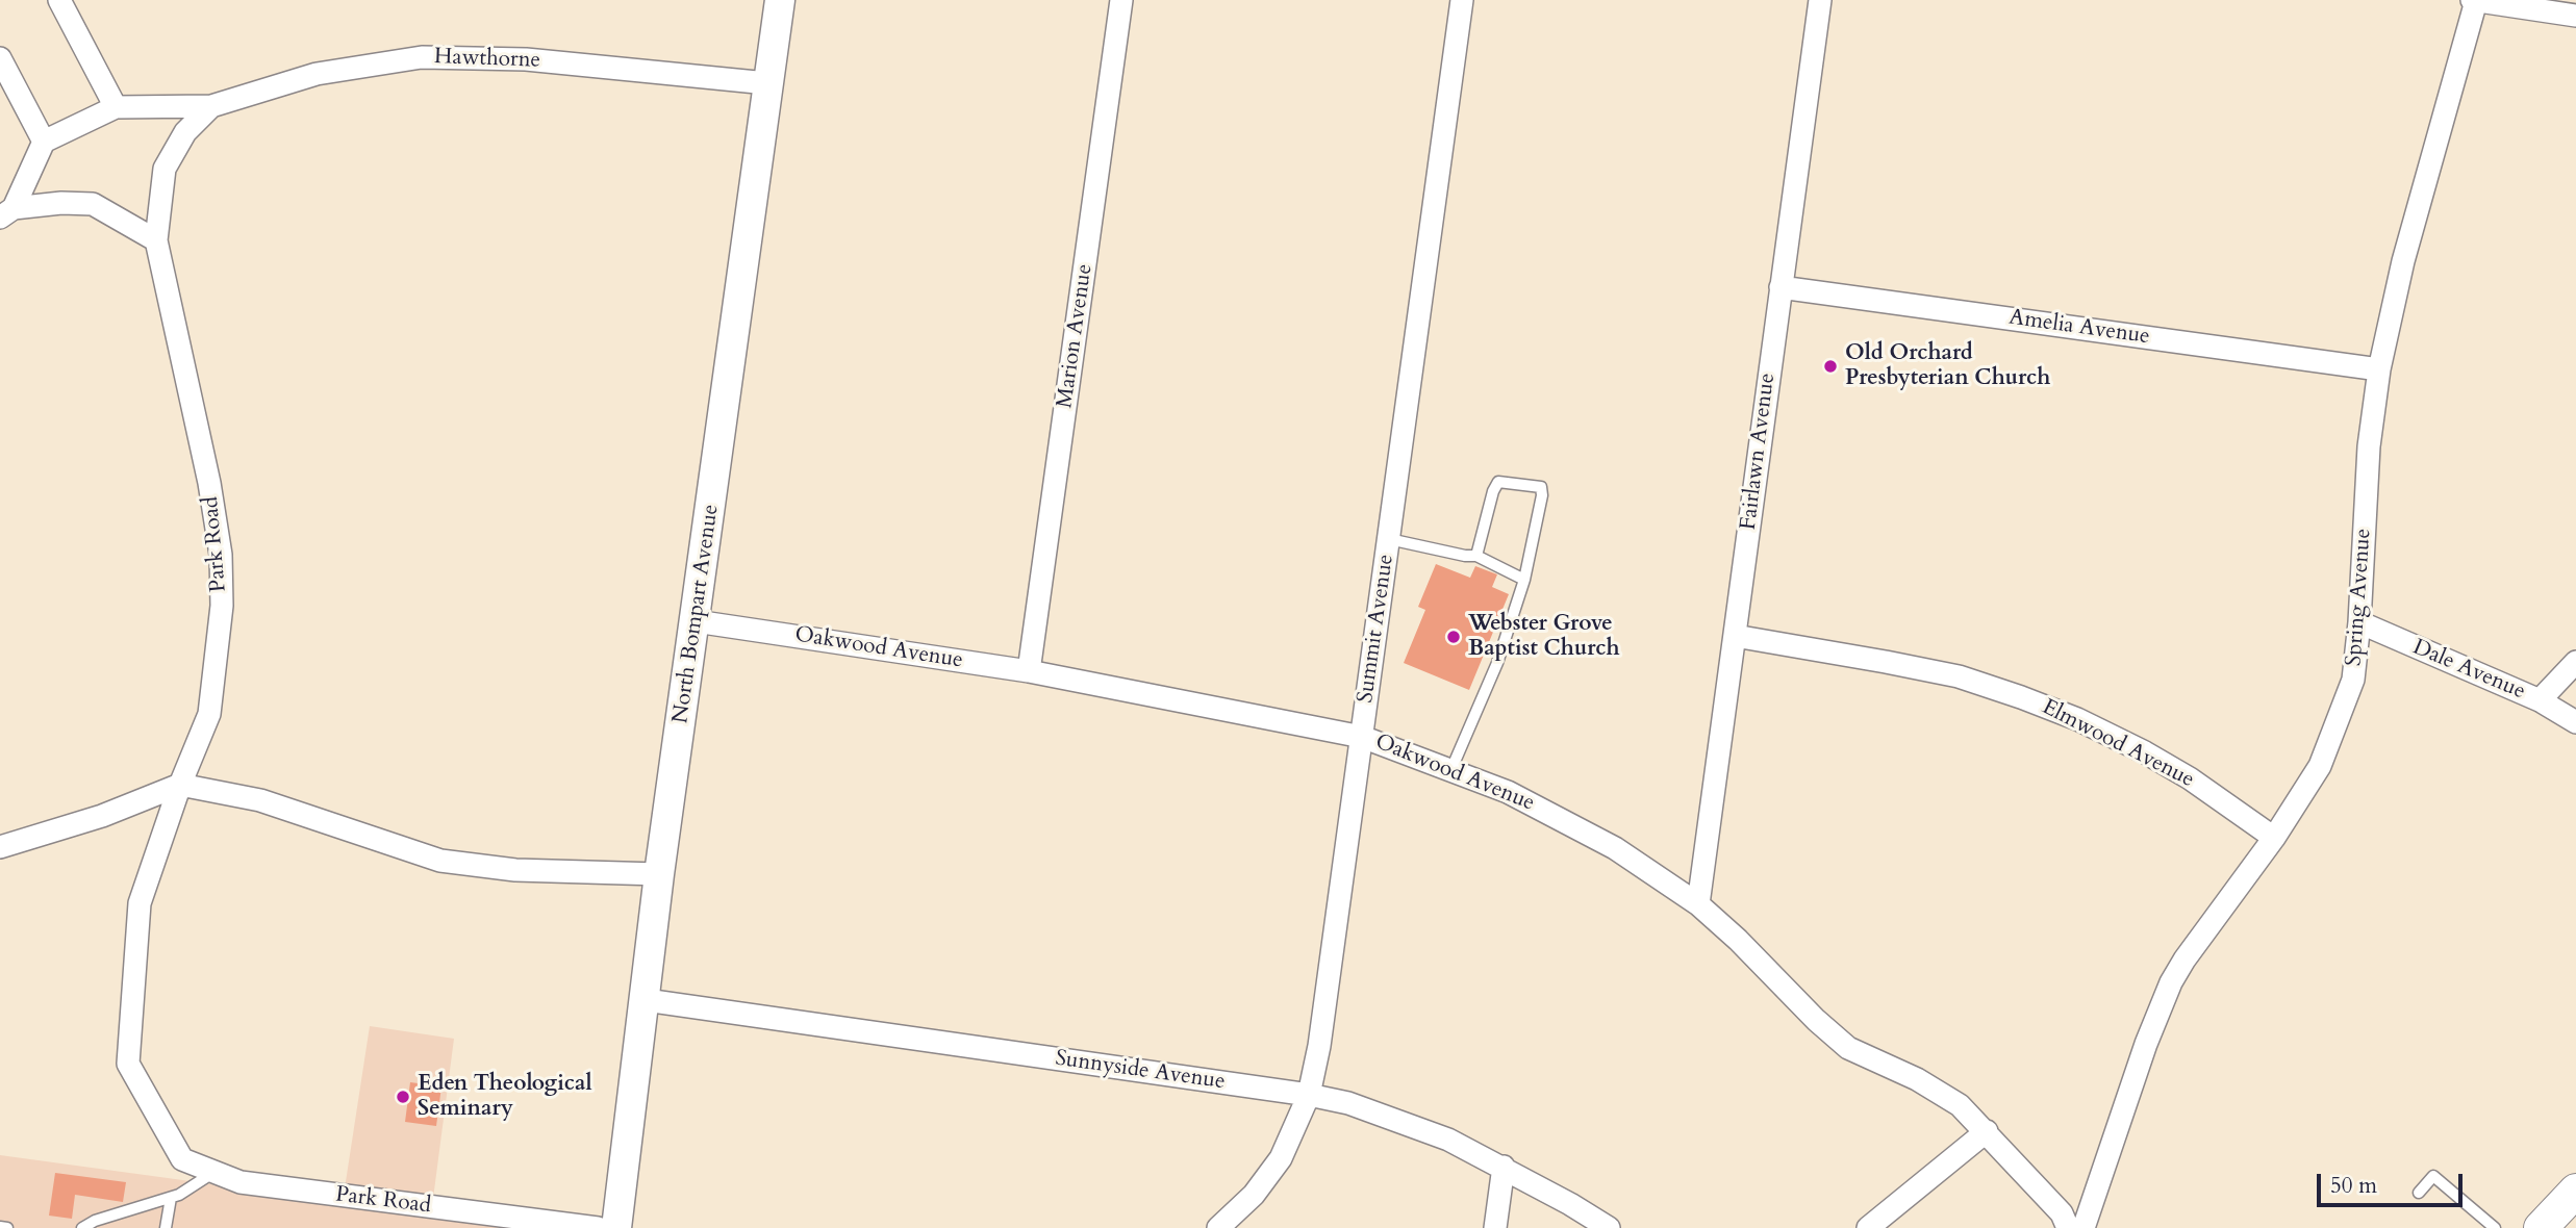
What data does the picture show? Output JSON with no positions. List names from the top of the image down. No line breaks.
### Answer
{"streets":{"street":["Hawthorne","Amelia Avenue","Marion Avenue","Fairlawn Avenue","Park Road","Spring Avenue","North Bompart Avenue","Summit Avenue","Oakwood Avenue","Dale Avenue","Elmwood Avenue","Sunnyside Avenue"]},"crossings":[["Hawthorne","Park Road"],["Hawthorne","North Bompart Avenue"],["Amelia Avenue","Fairlawn Avenue"],["Amelia Avenue","Spring Avenue"],["Marion Avenue","Oakwood Avenue"],["Fairlawn Avenue","Oakwood Avenue"],["Fairlawn Avenue","Elmwood Avenue"],["Spring Avenue","Dale Avenue"],["Spring Avenue","Elmwood Avenue"],["North Bompart Avenue","Oakwood Avenue"],["North Bompart Avenue","Sunnyside Avenue"],["Summit Avenue","Oakwood Avenue"],["Summit Avenue","Sunnyside Avenue"]],"places":["Old Orchard Presbyterian Church","Webster Grove Baptist Church","Eden Theological Seminary"],"scale_bar":"50 m"}
